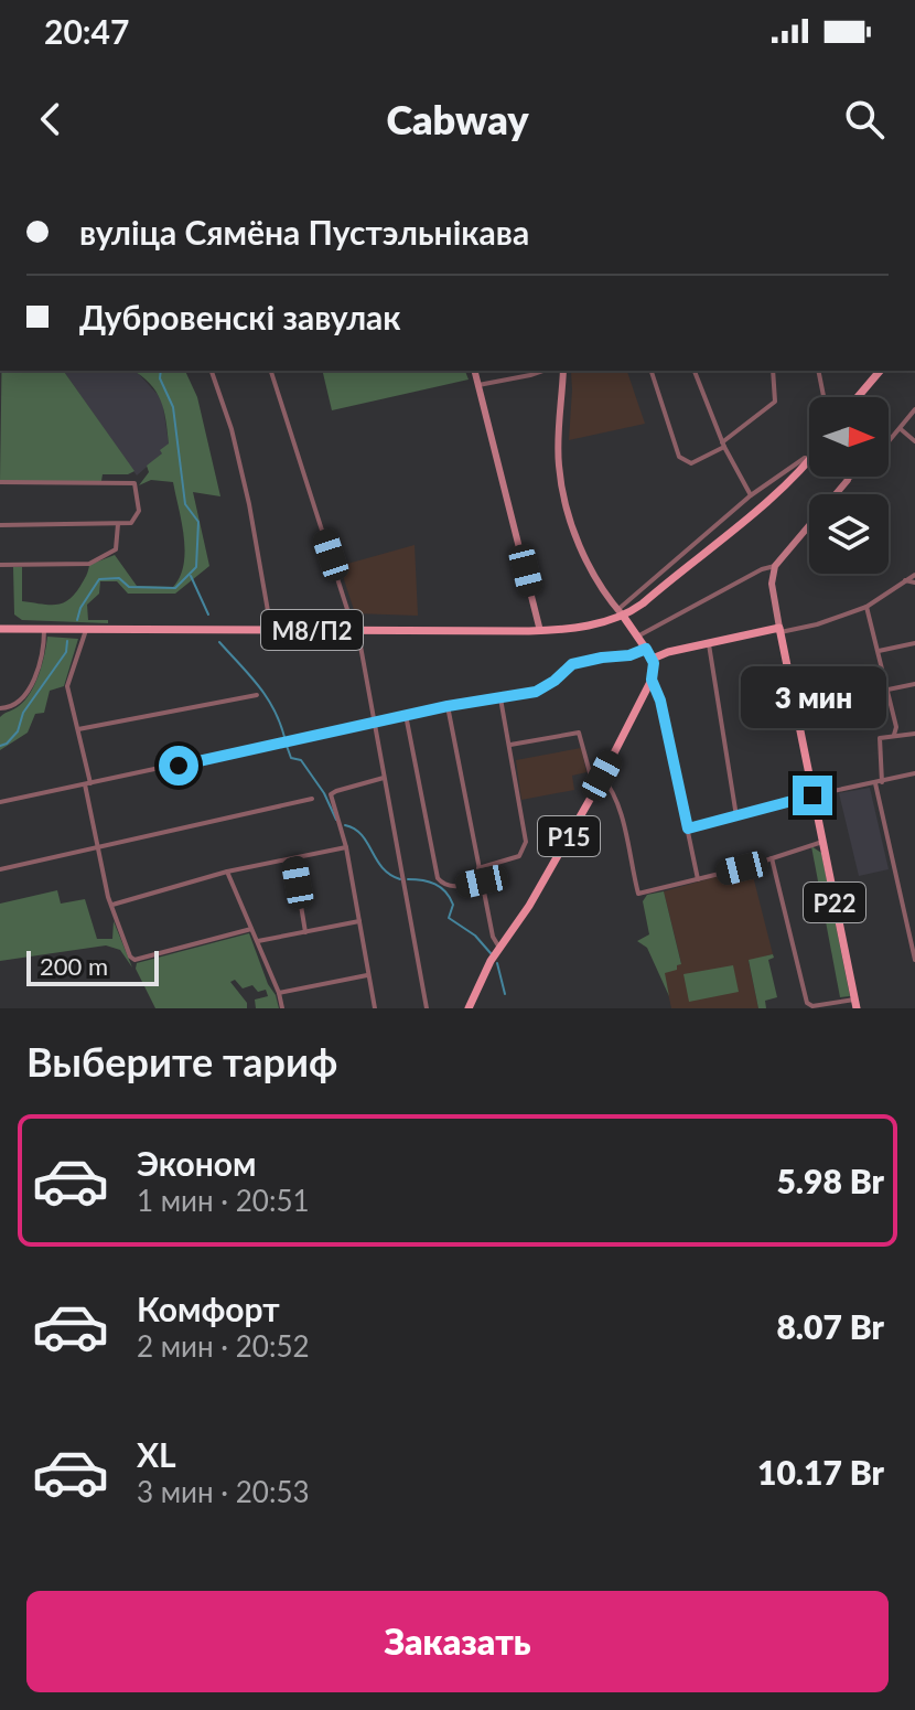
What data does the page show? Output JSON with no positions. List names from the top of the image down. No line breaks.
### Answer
{"streets":{"main road":["М8/П2","Р15","Р22"]},"scale_bar":"200 m","north":"right","page":{"status":"20:47","header":"Cabway","banner":["вуліца Сямёна Пустэльнікава","Дубровенскі завулак"],"bubble":"3 мин","scale":"200 m","heading":"Выберите тариф","list":[{"name":"Эконом","note":"1 мин · 20:51","value":"5.98 Br"},{"name":"Комфорт","note":"2 мин · 20:52","value":"8.07 Br"},{"name":"XL","note":"3 мин · 20:53","value":"10.17 Br"}],"buttons":"Заказать"}}
